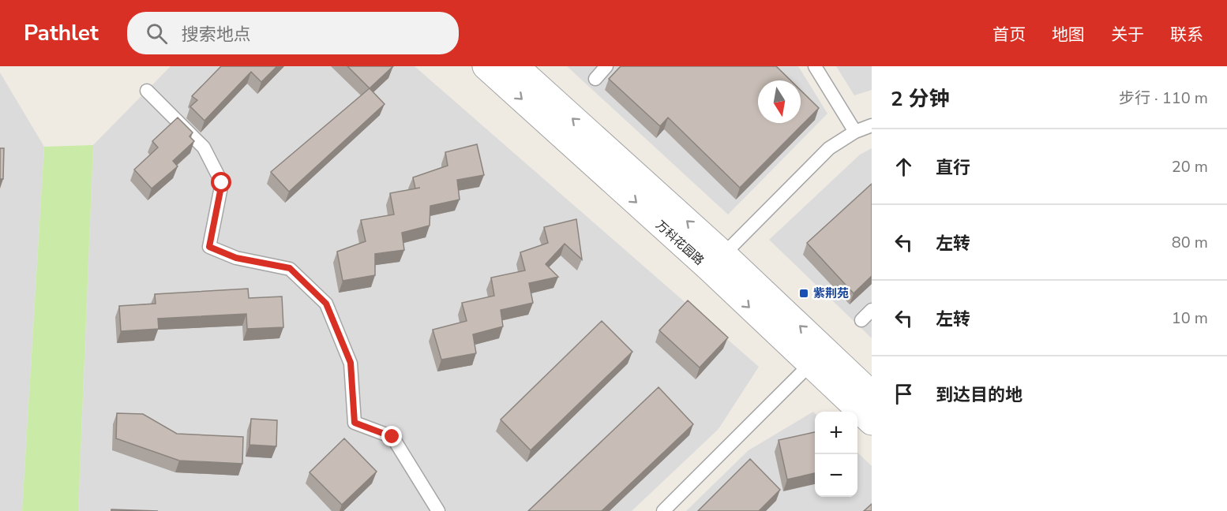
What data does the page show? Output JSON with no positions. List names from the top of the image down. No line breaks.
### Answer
{"streets":{"street":["万科花园路"]},"places":{"transit":["紫荆苑"]},"north":"bottom","page":{"header":"Pathlet","search":"搜索地点","nav":["首页","地图","关于","联系"],"heading":["2 分钟","步行 · 110 m"],"list":[["直行","20 m"],["左转","80 m"],["左转","10 m"],"到达目的地"],"map_buttons":["+","−"]}}
